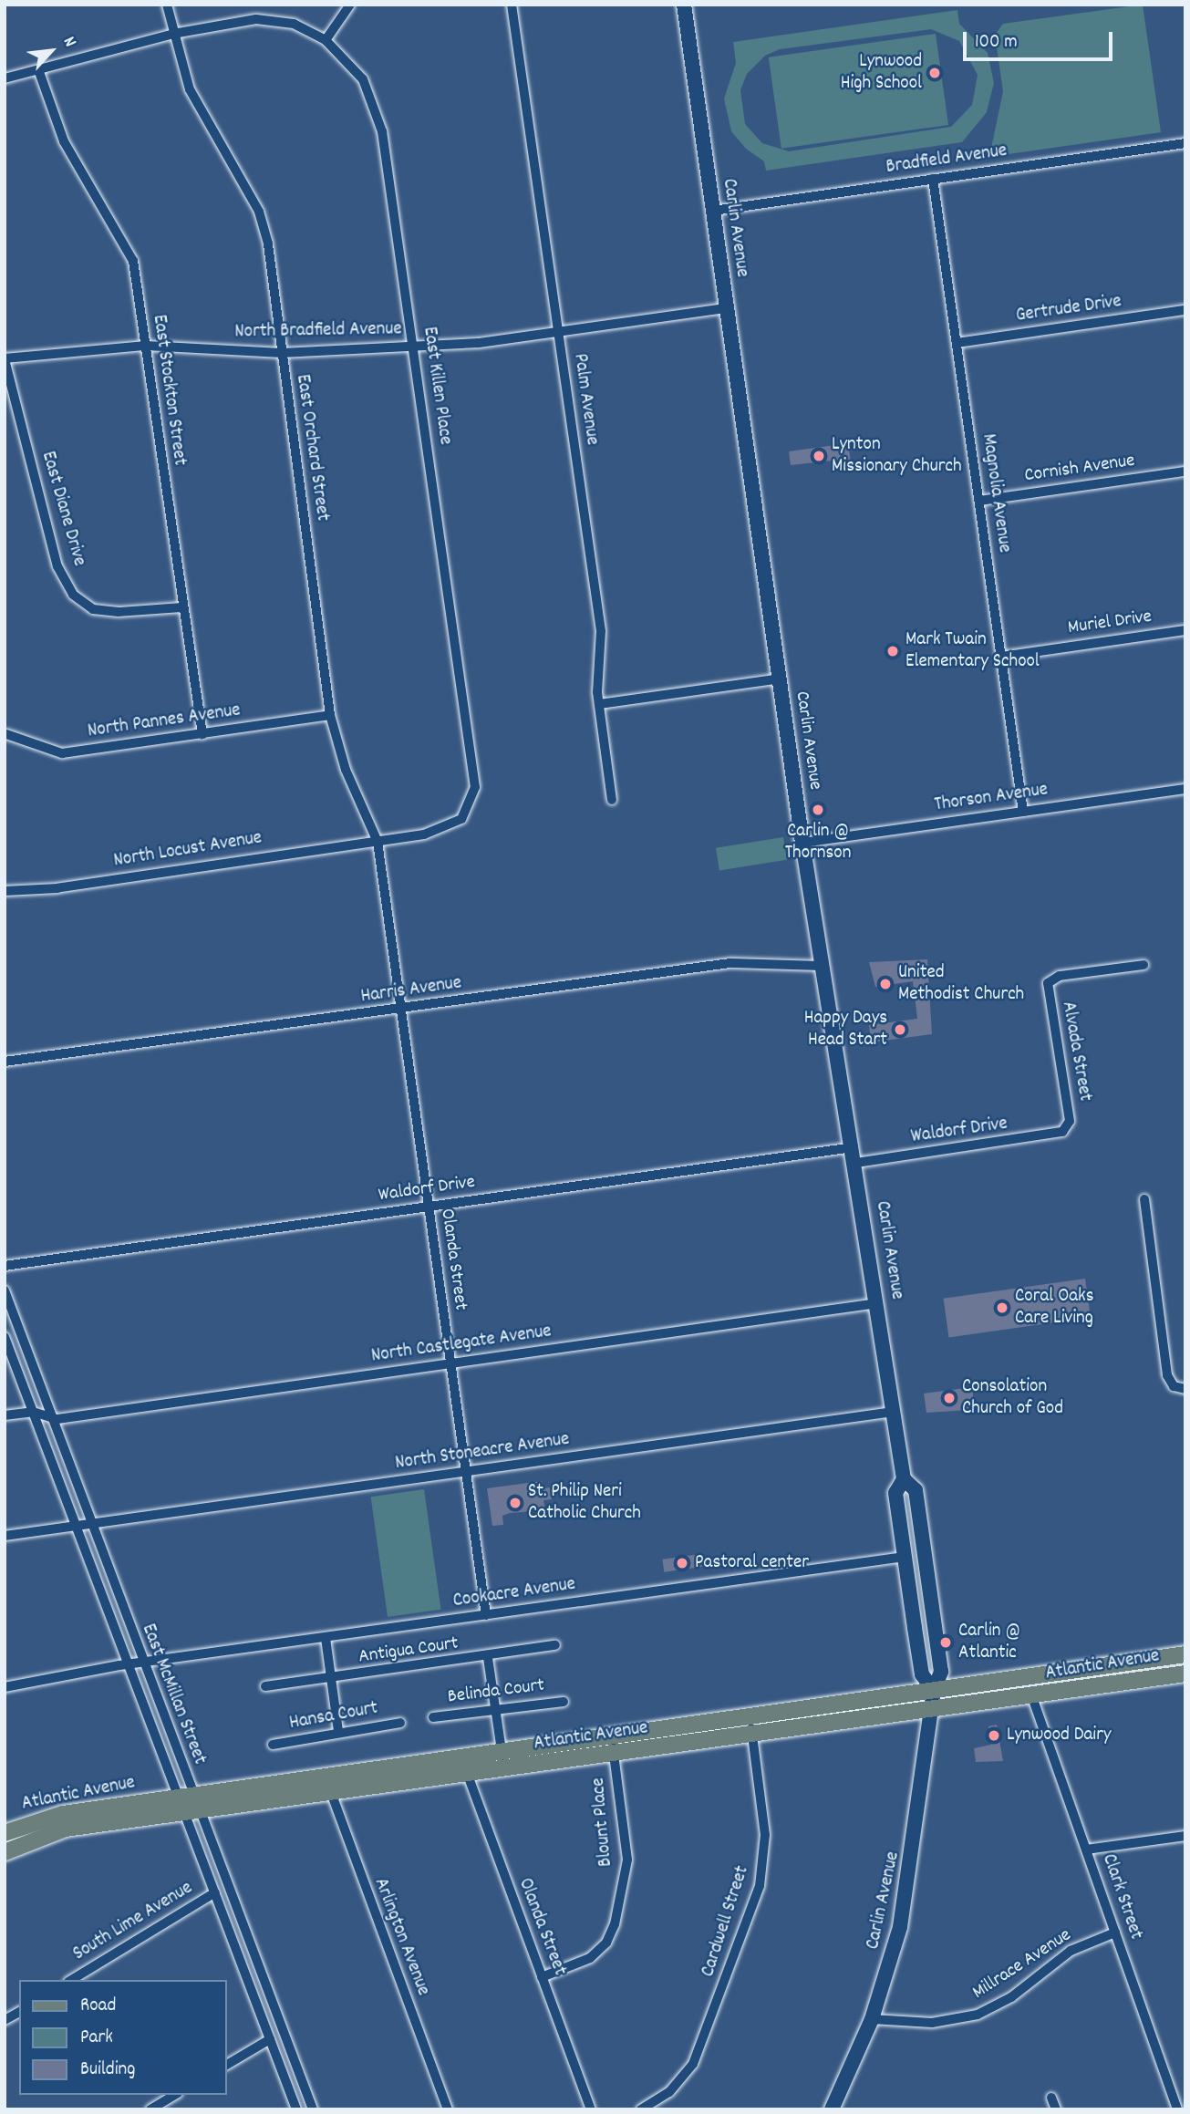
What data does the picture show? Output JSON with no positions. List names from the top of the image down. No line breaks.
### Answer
{"streets":{"main road":["Atlantic Avenue"],"street":["Bradfield Avenue","Carlin Avenue","Gertrude Drive","North Bradfield Avenue","East Killen Place","East Stockton Street","Palm Avenue","East Orchard Street","Cornish Avenue","Magnolia Avenue","East Diane Drive","Muriel Drive","North Pannes Avenue","Thorson Avenue","North Locust Avenue","Harris Avenue","Alvada Street","Waldorf Drive","Olanda Street","North Castlegate Avenue","North Stoneacre Avenue","Cookacre Avenue","Antigua Court","Belinda Court","East McMillan Street","Hansa Court","Blount Place","Clark Street","South Lime Avenue","Cardwell Street","Arlington Avenue","Millrace Avenue"]},"crossings":[["Bradfield Avenue","Carlin Avenue"],["Bradfield Avenue","Magnolia Avenue"],["Carlin Avenue","Thorson Avenue"],["Carlin Avenue","Harris Avenue"],["Carlin Avenue","Waldorf Drive"],["Carlin Avenue","North Castlegate Avenue"],["Carlin Avenue","North Stoneacre Avenue"],["Carlin Avenue","Cookacre Avenue"],["Carlin Avenue","Atlantic Avenue"],["Carlin Avenue","Millrace Avenue"],["Gertrude Drive","Magnolia Avenue"],["North Bradfield Avenue","East Killen Place"],["North Bradfield Avenue","East Stockton Street"],["North Bradfield Avenue","Palm Avenue"],["North Bradfield Avenue","East Orchard Street"],["North Bradfield Avenue","East Diane Drive"],["East Killen Place","East Stockton Street"],["East Killen Place","East Orchard Street"],["East Killen Place","North Locust Avenue"],["East Stockton Street","East Diane Drive"],["East Stockton Street","North Pannes Avenue"],["East Orchard Street","North Pannes Avenue"],["East Orchard Street","North Locust Avenue"],["East Orchard Street","Olanda Street"],["Cornish Avenue","Magnolia Avenue"],["Magnolia Avenue","Muriel Drive"],["Magnolia Avenue","Thorson Avenue"],["Harris Avenue","Olanda Street"],["Alvada Street","Waldorf Drive"],["Waldorf Drive","Olanda Street"],["Olanda Street","North Castlegate Avenue"],["Olanda Street","North Stoneacre Avenue"],["Olanda Street","Cookacre Avenue"],["Olanda Street","Atlantic Avenue"],["Olanda Street","Blount Place"],["North Castlegate Avenue","East McMillan Street"],["North Stoneacre Avenue","East McMillan Street"],["Cookacre Avenue","East McMillan Street"],["Atlantic Avenue","East McMillan Street"],["Atlantic Avenue","Blount Place"],["Atlantic Avenue","Clark Street"],["Atlantic Avenue","Cardwell Street"],["Atlantic Avenue","Arlington Avenue"],["East McMillan Street","South Lime Avenue"],["Clark Street","Millrace Avenue"]],"places":["Lynwood High School","Lynton Missionary Church","Mark Twain Elementary School","Carlin @ Thornson","United Methodist Church","Happy Days Head Start","Coral Oaks Care Living","Consolation Church of God","St. Philip Neri Catholic Church","Pastoral center","Carlin @ Atlantic","Lynwood Dairy"],"legend":["Road","Park","Building"],"scale_bar":"100 m","north":"top right"}
